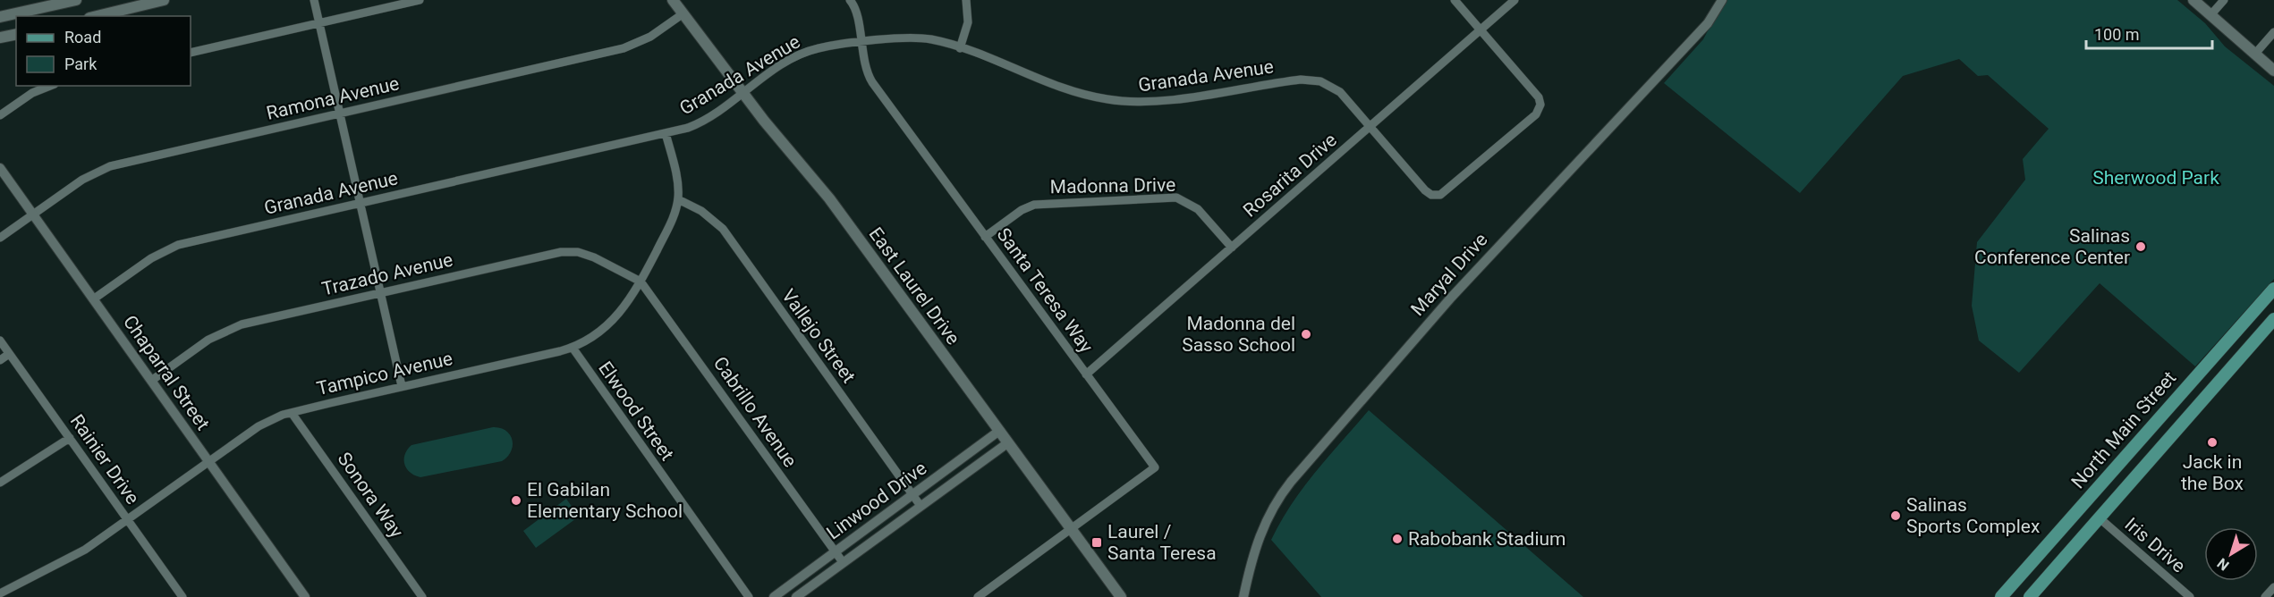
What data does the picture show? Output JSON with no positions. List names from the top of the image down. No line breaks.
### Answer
{"streets":{"main road":["East Laurel Drive","North Main Street"],"street":["Granada Avenue","Ramona Avenue","Rosarita Drive","Madonna Drive","Trazado Avenue","Maryal Drive","Santa Teresa Way","Vallejo Street","Chaparral Street","Tampico Avenue","Elwood Street","Cabrillo Avenue","Rainier Drive","Sonora Way","Linwood Drive","Iris Drive"]},"crossings":[["Granada Avenue","Rosarita Drive"],["Granada Avenue","East Laurel Drive"],["Granada Avenue","Santa Teresa Way"],["Granada Avenue","Chaparral Street"],["Granada Avenue","Tampico Avenue"],["Ramona Avenue","East Laurel Drive"],["Ramona Avenue","Chaparral Street"],["Rosarita Drive","Madonna Drive"],["Rosarita Drive","Santa Teresa Way"],["Madonna Drive","Santa Teresa Way"],["Trazado Avenue","Chaparral Street"],["Trazado Avenue","Tampico Avenue"],["Trazado Avenue","Cabrillo Avenue"],["East Laurel Drive","Santa Teresa Way"],["East Laurel Drive","Linwood Drive"],["Vallejo Street","Tampico Avenue"],["Vallejo Street","Linwood Drive"],["Chaparral Street","Tampico Avenue"],["Tampico Avenue","Elwood Street"],["Tampico Avenue","Cabrillo Avenue"],["Tampico Avenue","Rainier Drive"],["Tampico Avenue","Sonora Way"],["Cabrillo Avenue","Linwood Drive"],["North Main Street","Iris Drive"]],"parks":["Sherwood Park"],"places":{"other":["Salinas Conference Center","Madonna del Sasso School","Jack in the Box","El Gabilan Elementary School","Salinas Sports Complex","Rabobank Stadium"],"transit":["Laurel / Santa Teresa"]},"legend":["Road","Park"],"scale_bar":"100 m","north":"bottom left"}
